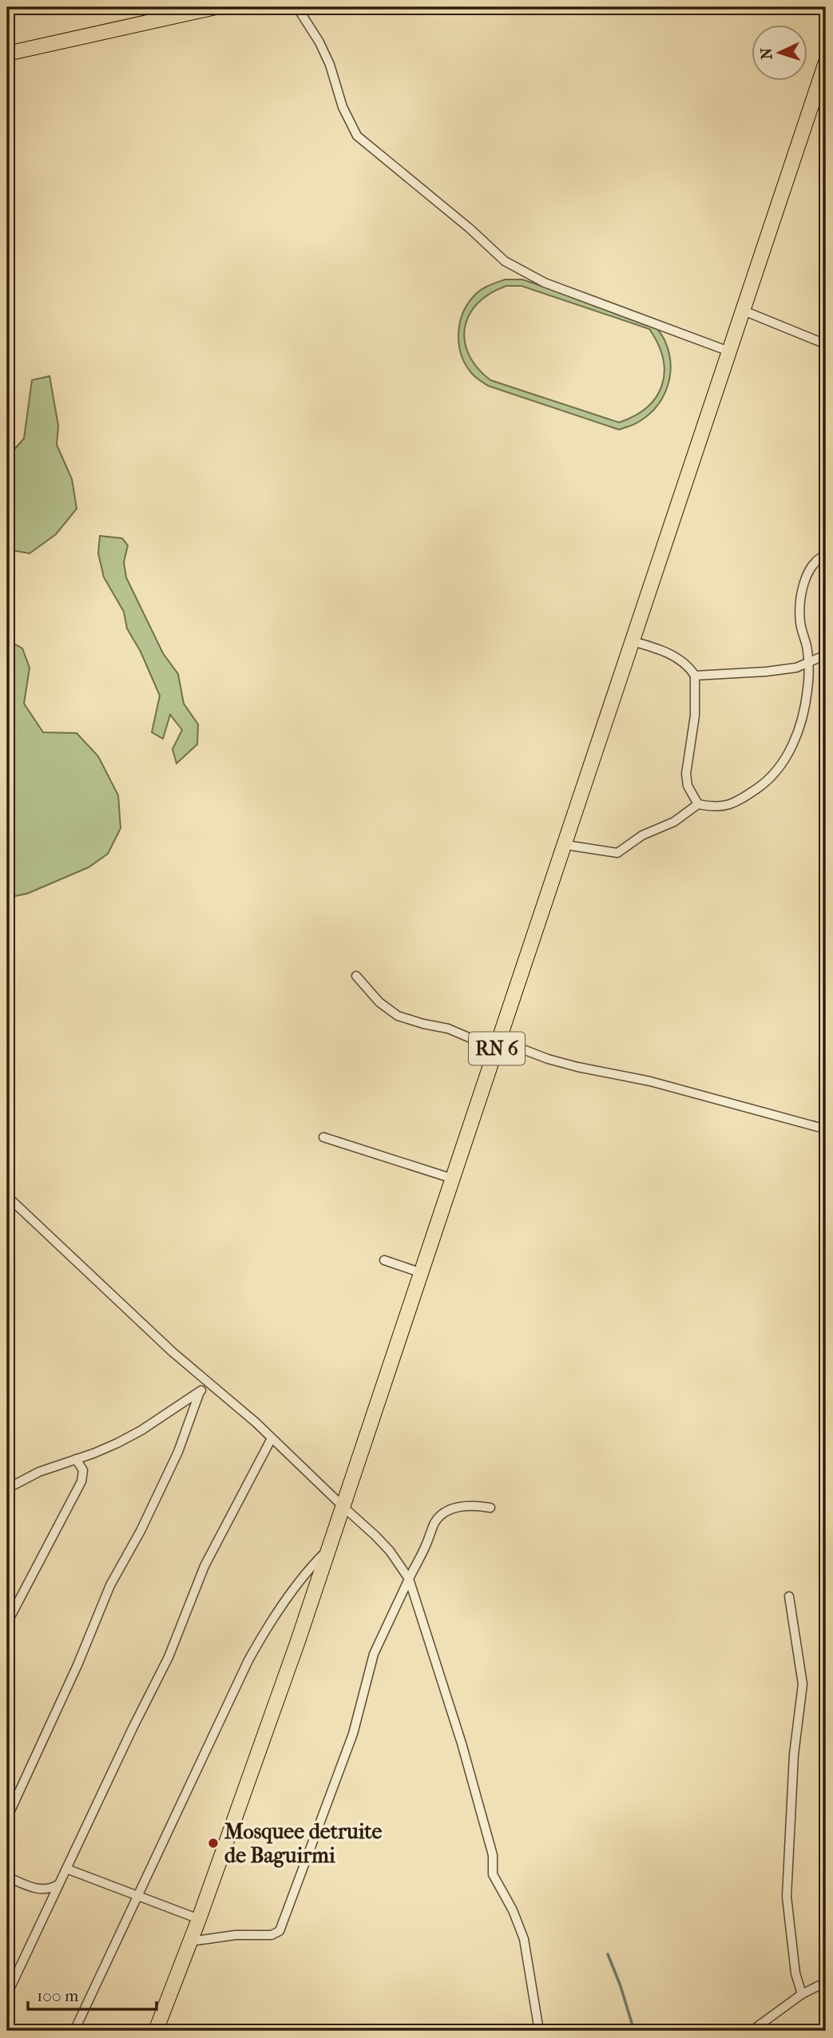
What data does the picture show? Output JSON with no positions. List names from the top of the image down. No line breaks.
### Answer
{"streets":{"main road":["RN 6"]},"places":["Mosquee detruite de Baguirmi"],"scale_bar":"100 m","north":"left"}
